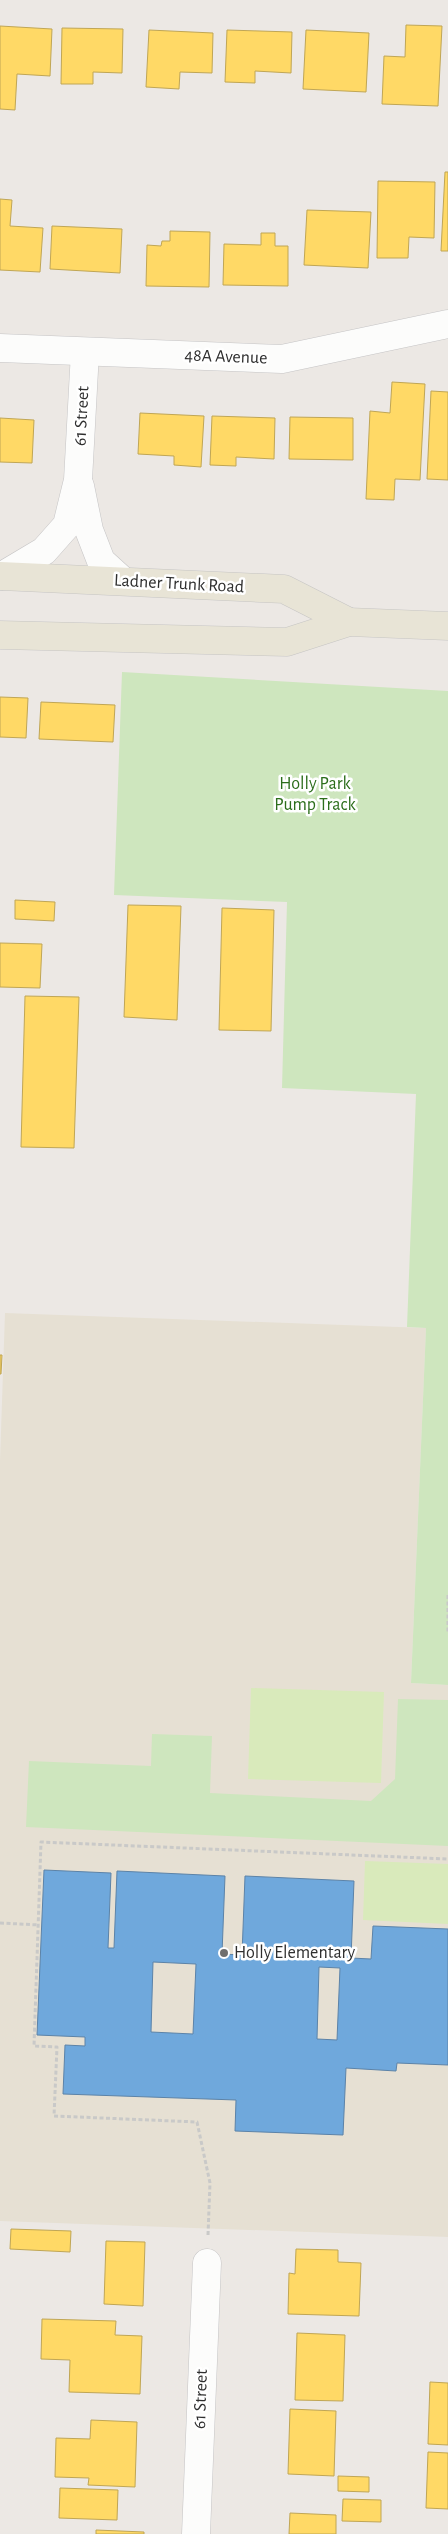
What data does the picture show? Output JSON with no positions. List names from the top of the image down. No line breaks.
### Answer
{"streets":{"main road":["Ladner Trunk Road"],"street":["48A Avenue","61 Street"]},"crossings":[["48A Avenue","61 Street"],["61 Street","Ladner Trunk Road"]],"parks":["Holly Park Pump Track"],"places":["Holly Elementary"]}
